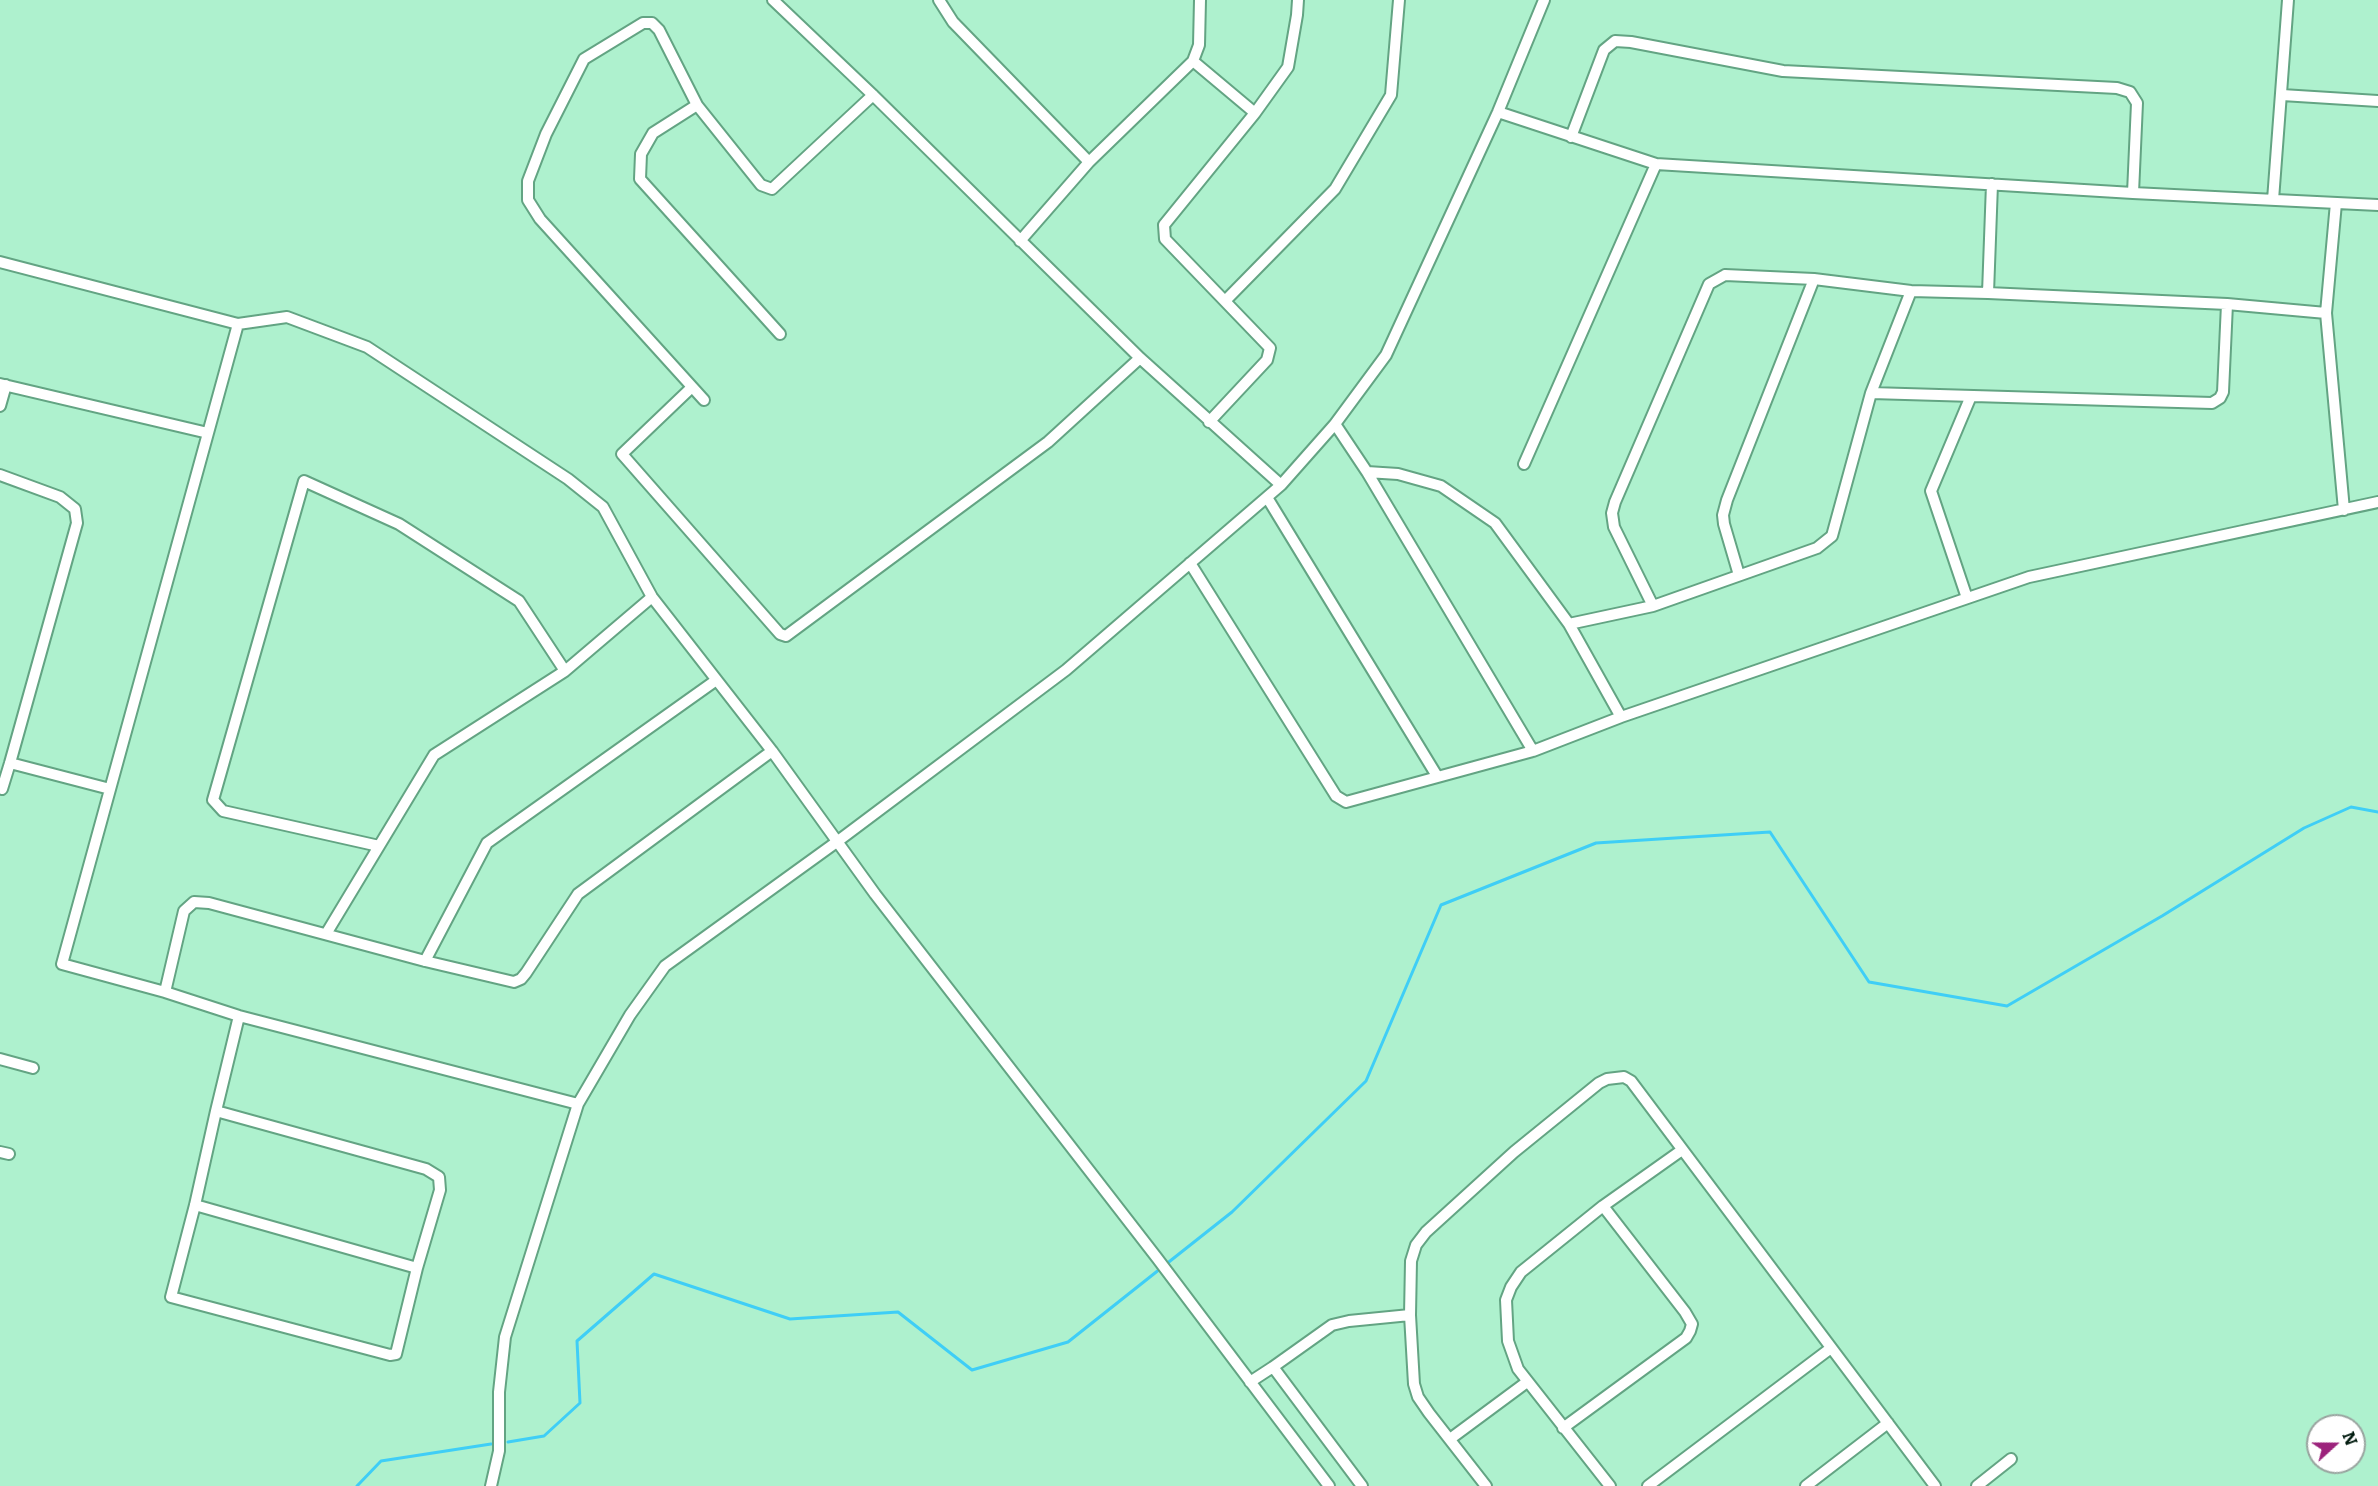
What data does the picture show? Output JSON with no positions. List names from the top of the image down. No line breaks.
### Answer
{"north":"right"}
